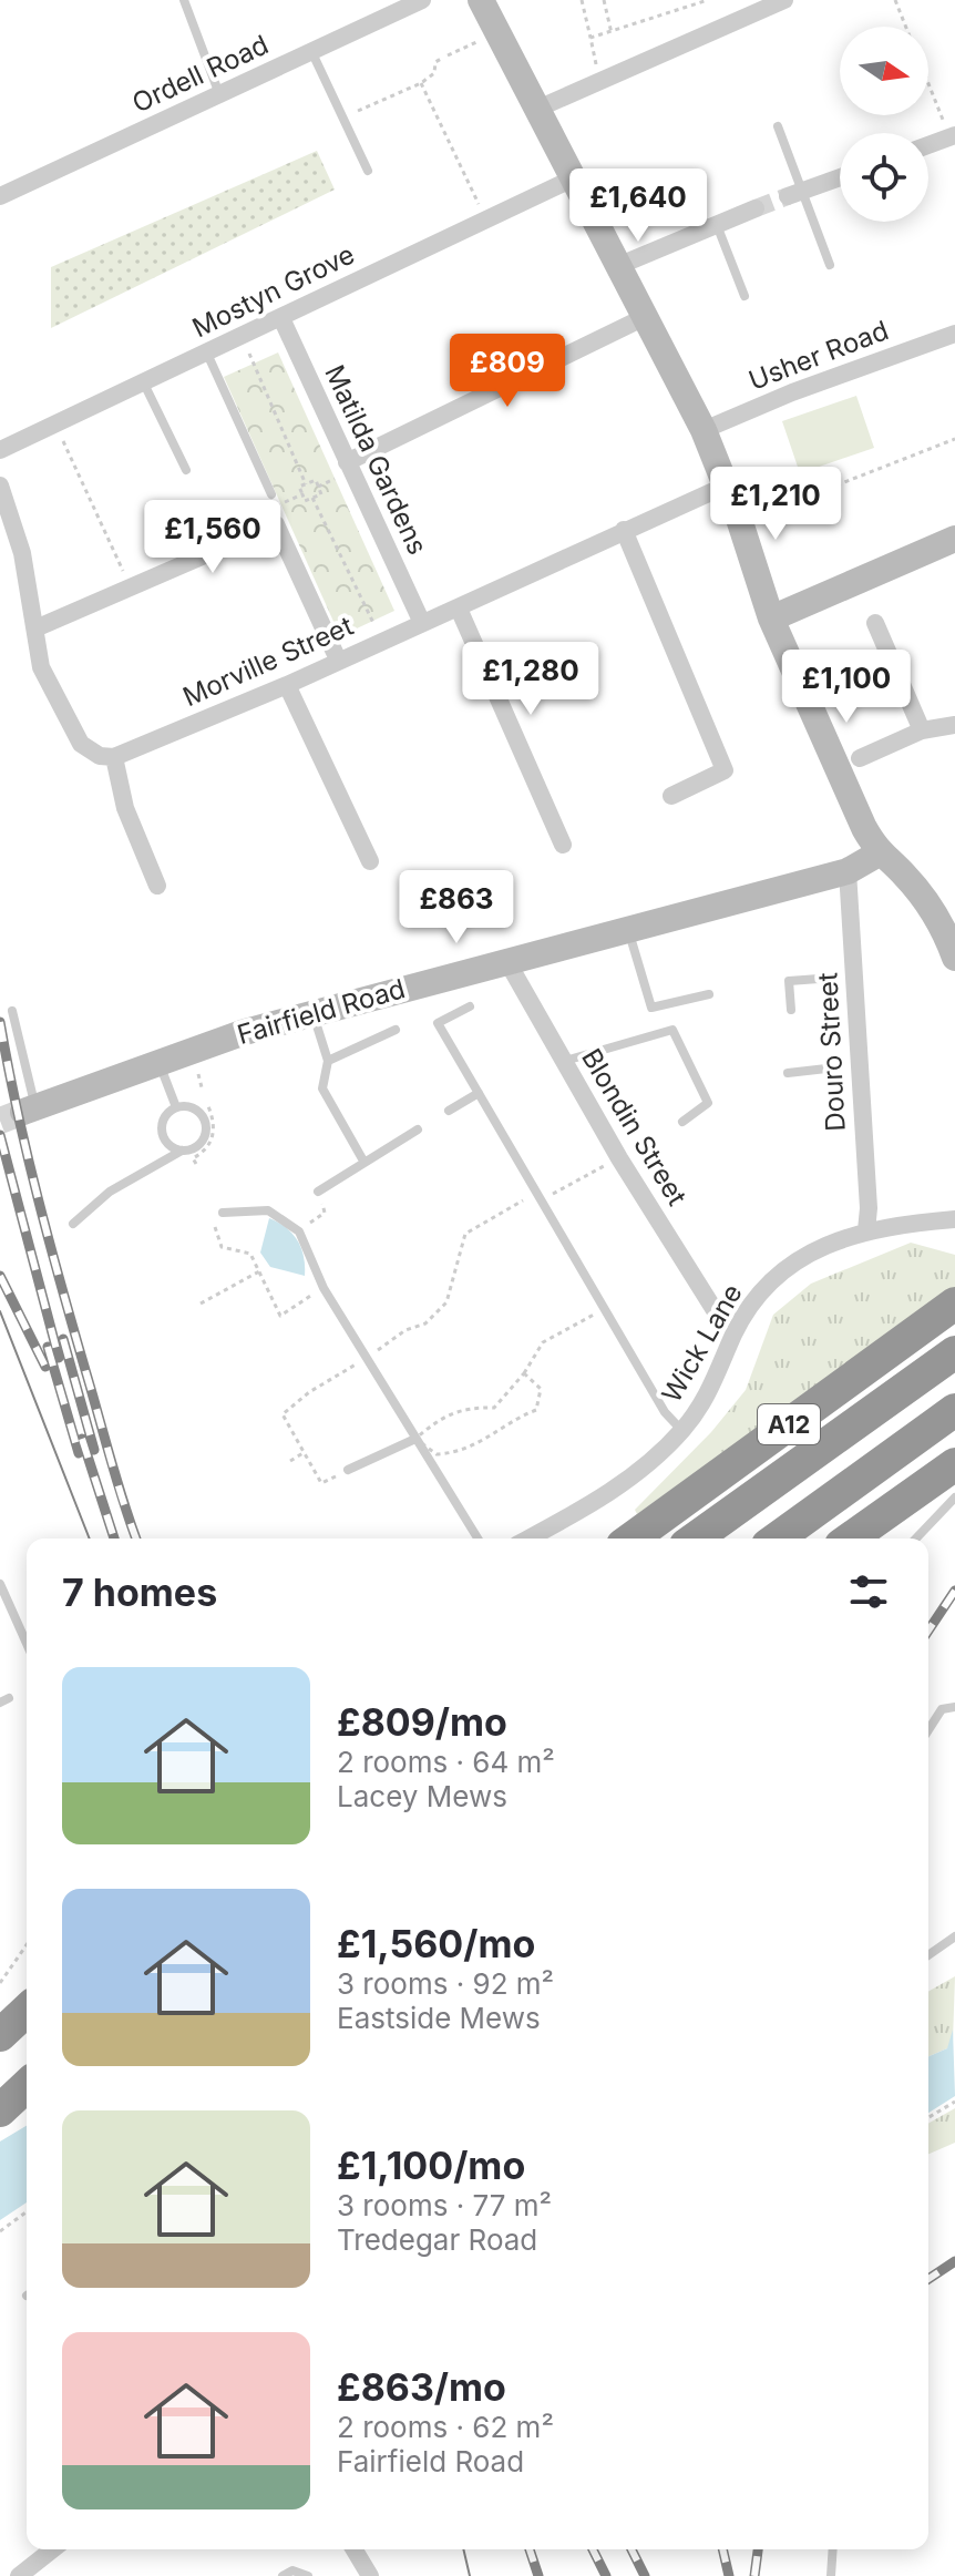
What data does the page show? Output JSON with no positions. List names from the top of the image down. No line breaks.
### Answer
{"streets":{"highway":["A12"],"main road":["Fairfield Road"],"street":["Ordell Road","Mostyn Grove","Usher Road","Matilda Gardens","Morville Street","Douro Street","Blondin Street","Wick Lane"]},"crossings":[["Mostyn Grove","Matilda Gardens"],["Matilda Gardens","Morville Street"],["Fairfield Road","Douro Street"],["Fairfield Road","Blondin Street"],["Douro Street","Wick Lane"]],"north":"right","page":{"price":["£1,640","£809","£1,210","£1,560","£1,280","£1,100","£863"],"heading":"7 homes","list":[{"name":"£809/mo","note":"2 rooms · 64 m² · Lacey Mews"},{"name":"£1,560/mo","note":"3 rooms · 92 m² · Eastside Mews"},{"name":"£1,100/mo","note":"3 rooms · 77 m² · Tredegar Road"},{"name":"£863/mo","note":"2 rooms · 62 m² · Fairfield Road"}]}}
